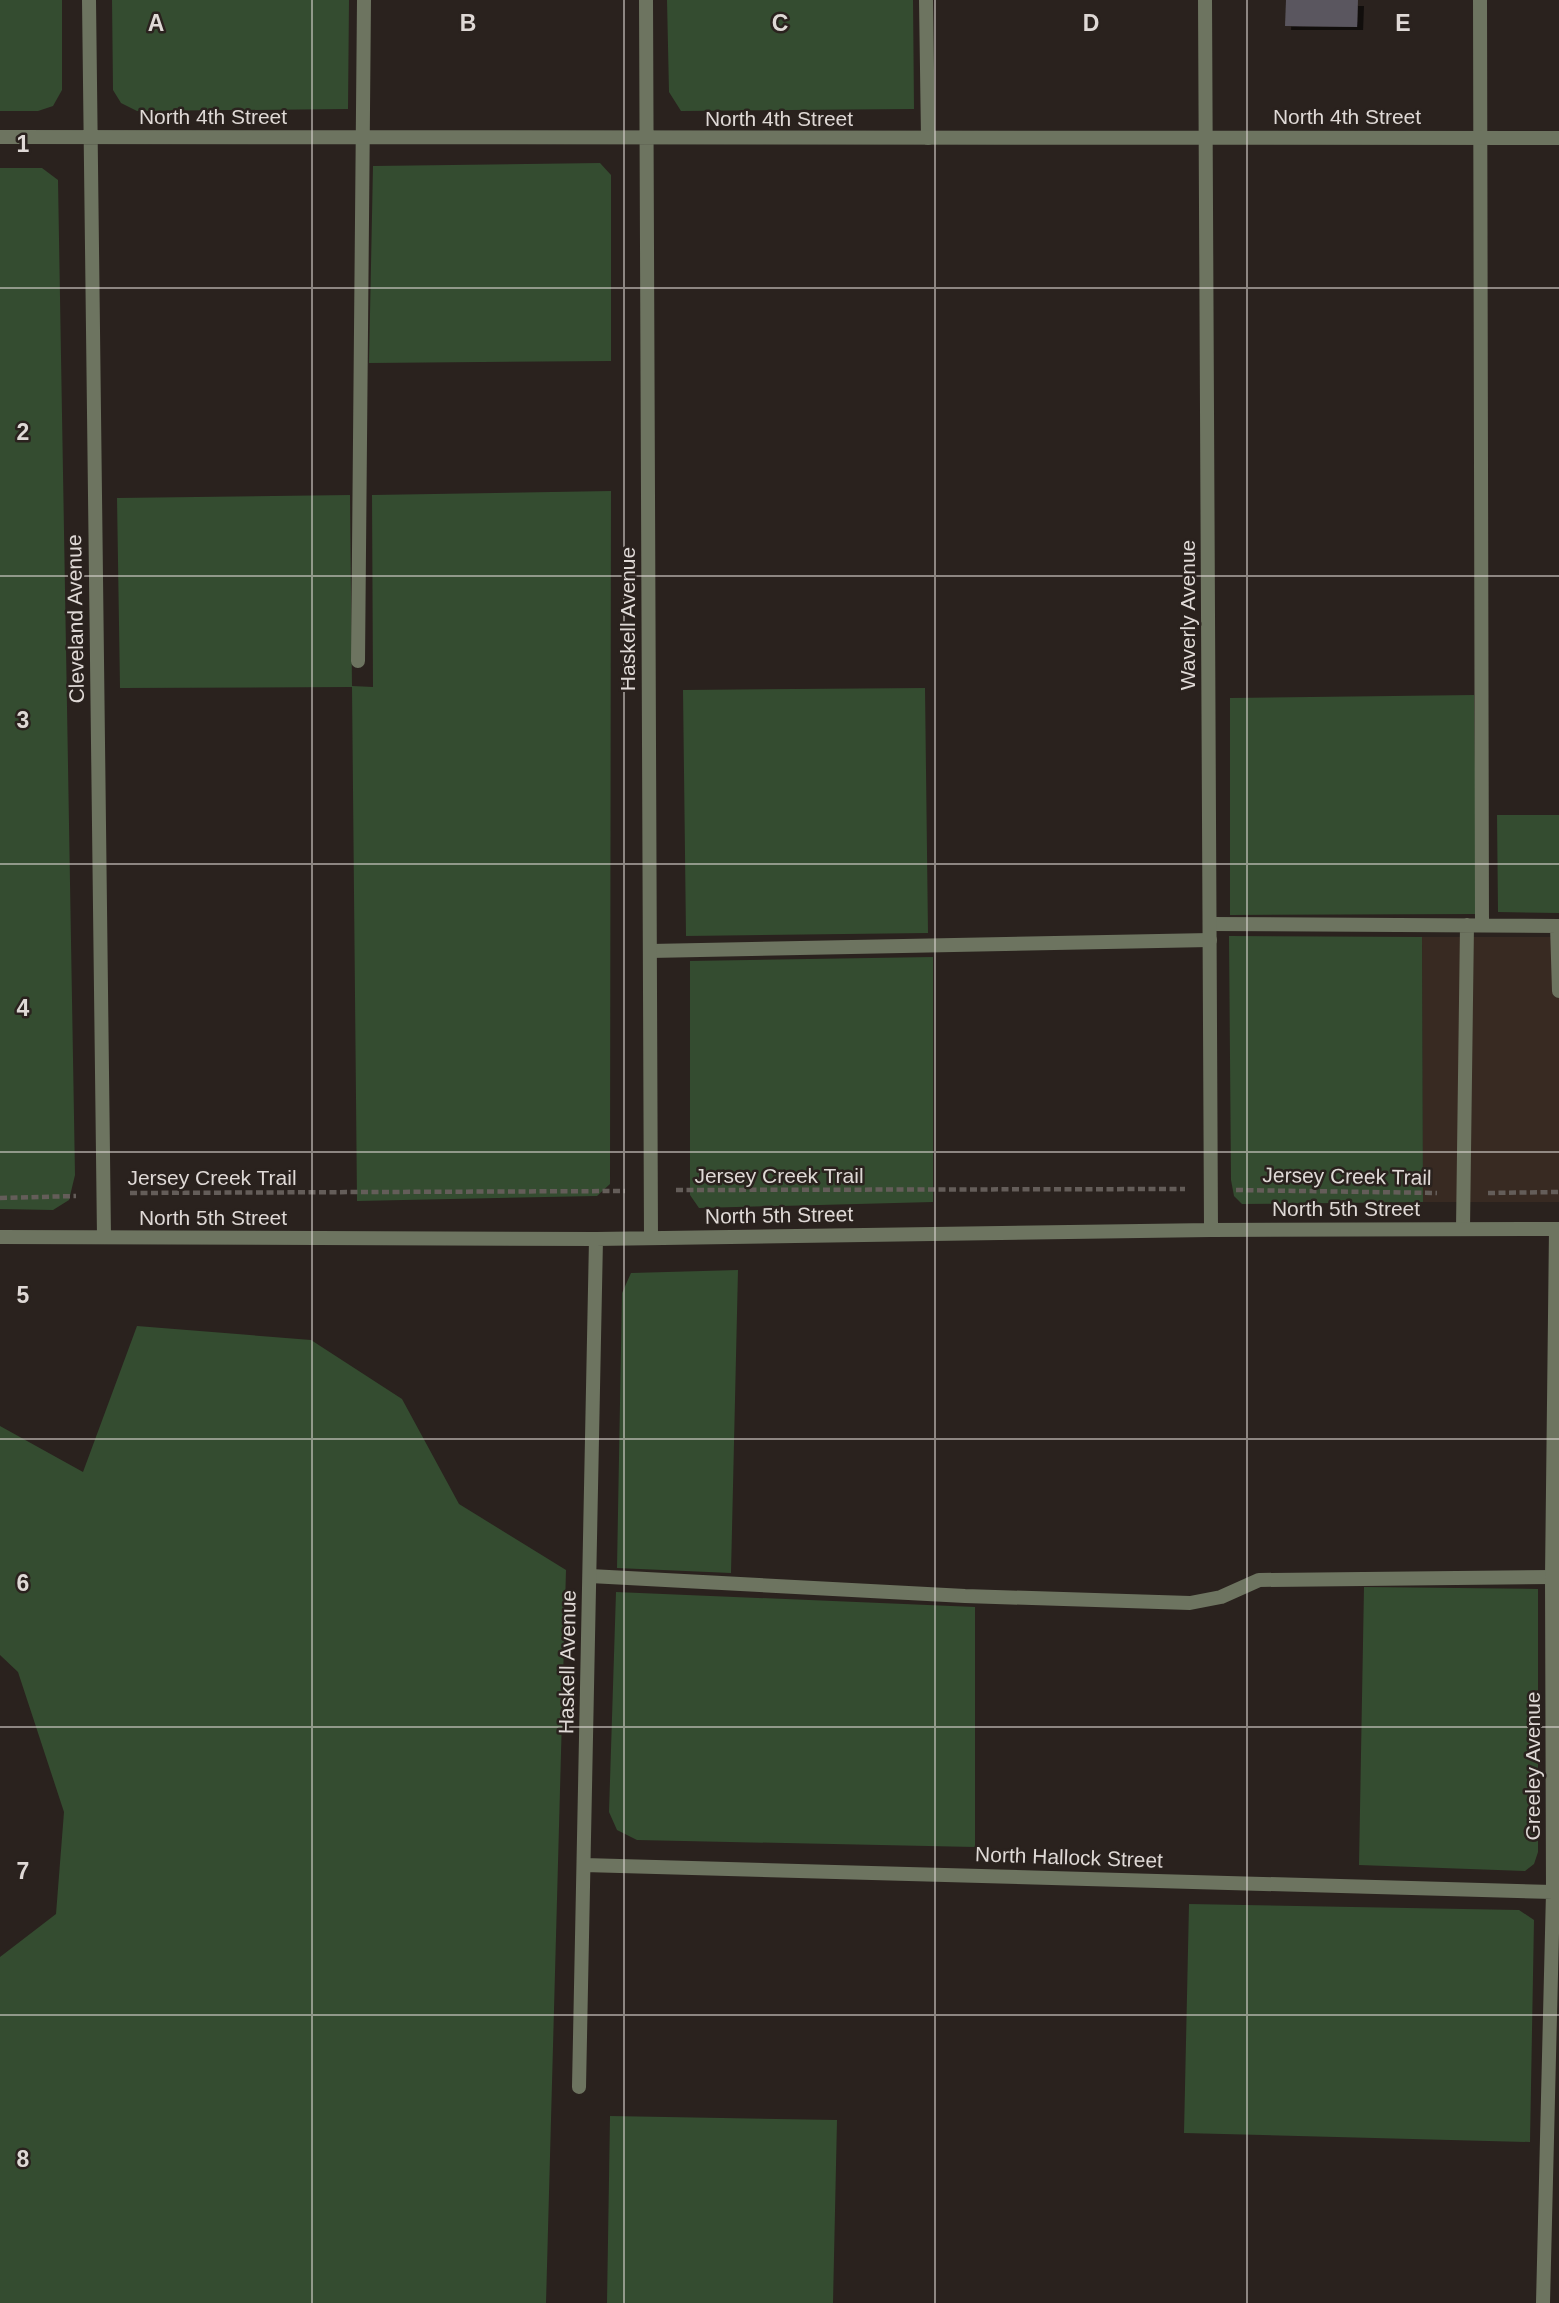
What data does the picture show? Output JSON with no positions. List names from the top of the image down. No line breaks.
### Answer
{"streets":{"street":["North 4th Street","Waverly Avenue","Cleveland Avenue","Haskell Avenue","North 5th Street","Greeley Avenue","North Hallock Street"],"path":["Jersey Creek Trail"]},"crossings":[["North 4th Street","Waverly Avenue"],["North 4th Street","Cleveland Avenue"],["North 4th Street","Haskell Avenue"],["Waverly Avenue","Jersey Creek Trail"],["Waverly Avenue","North 5th Street"],["Cleveland Avenue","Jersey Creek Trail"],["Cleveland Avenue","North 5th Street"],["Haskell Avenue","Jersey Creek Trail"],["Haskell Avenue","North 5th Street"],["Haskell Avenue","North Hallock Street"],["North 5th Street","Greeley Avenue"],["Greeley Avenue","North Hallock Street"]],"grid":{"columns":["A","B","C","D","E"],"rows":["1","2","3","4","5","6","7","8"]}}
